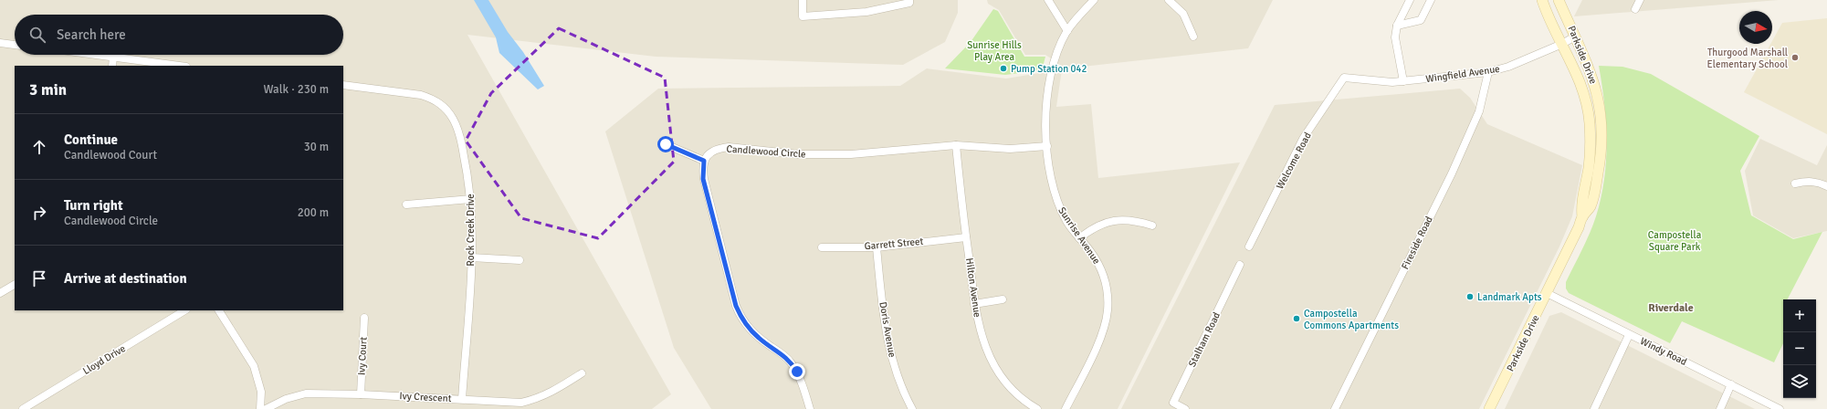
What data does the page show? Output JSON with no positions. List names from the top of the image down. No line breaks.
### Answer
{"streets":{"street":["Parkside Drive","Wingfield Avenue","Candlewood Circle","Welcome Road","Rock Creek Drive","Sunrise Avenue","Fireside Road","Garrett Street","Hilton Avenue","Doris Avenue","Stalham Road","Windy Road","Ivy Court","Lloyd Drive","Ivy Crescent"]},"crossings":[["Parkside Drive","Wingfield Avenue"],["Parkside Drive","Windy Road"],["Wingfield Avenue","Welcome Road"],["Wingfield Avenue","Fireside Road"],["Candlewood Circle","Sunrise Avenue"],["Candlewood Circle","Hilton Avenue"],["Rock Creek Drive","Ivy Crescent"],["Garrett Street","Hilton Avenue"],["Garrett Street","Doris Avenue"],["Ivy Court","Ivy Crescent"]],"districts":["Riverdale"],"parks":["Sunrise Hills Play Area","Campostella Square Park"],"places":["Thurgood Marshall Elementary School","Pump Station 042","Landmark Apts","Campostella Commons Apartments"],"north":"right","page":{"search":"Search here","heading":["3 min","Walk · 230 m"],"list":[["Continue","Candlewood Court","30 m"],["Turn right","Candlewood Circle","200 m"],"Arrive at destination"],"map_buttons":["+","−"]}}
